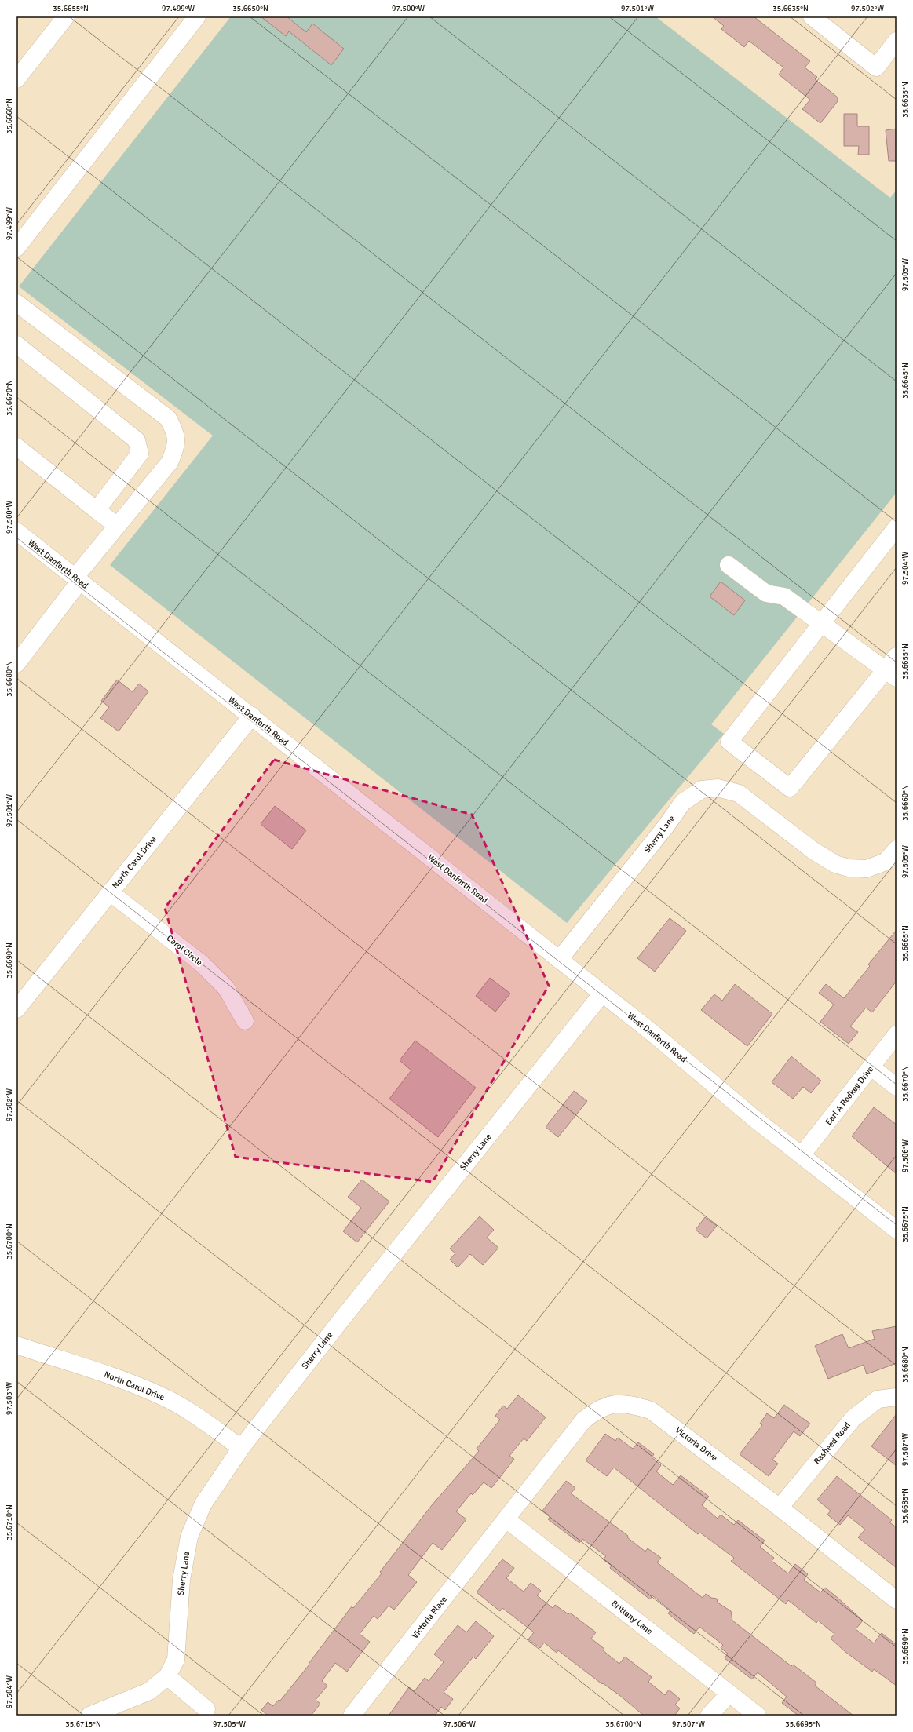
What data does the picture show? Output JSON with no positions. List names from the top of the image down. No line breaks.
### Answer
{"streets":{"street":["West Danforth Road","Sherry Lane","North Carol Drive","Carol Circle","Earl A Rodkey Drive","Rasheed Road","Victoria Drive","Victoria Place","Brittany Lane"]},"crossings":[["West Danforth Road","Sherry Lane"],["West Danforth Road","North Carol Drive"],["West Danforth Road","Earl A Rodkey Drive"],["Sherry Lane","North Carol Drive"],["North Carol Drive","Carol Circle"],["Rasheed Road","Victoria Drive"],["Victoria Drive","Victoria Place"],["Victoria Drive","Brittany Lane"],["Victoria Place","Brittany Lane"]],"coordinates":["35.6655°N","97.499°W","35.6650°N","97.500°W","97.501°W","35.6635°N","97.502°W","35.6660°N","97.503°W","35.6645°N","35.6670°N","97.504°W","35.6680°N","97.505°W","35.6665°N","35.6690°N","97.506°W","35.6675°N","35.6700°N","97.507°W","35.6685°N","35.6710°N","35.6715°N","35.6695°N"]}
